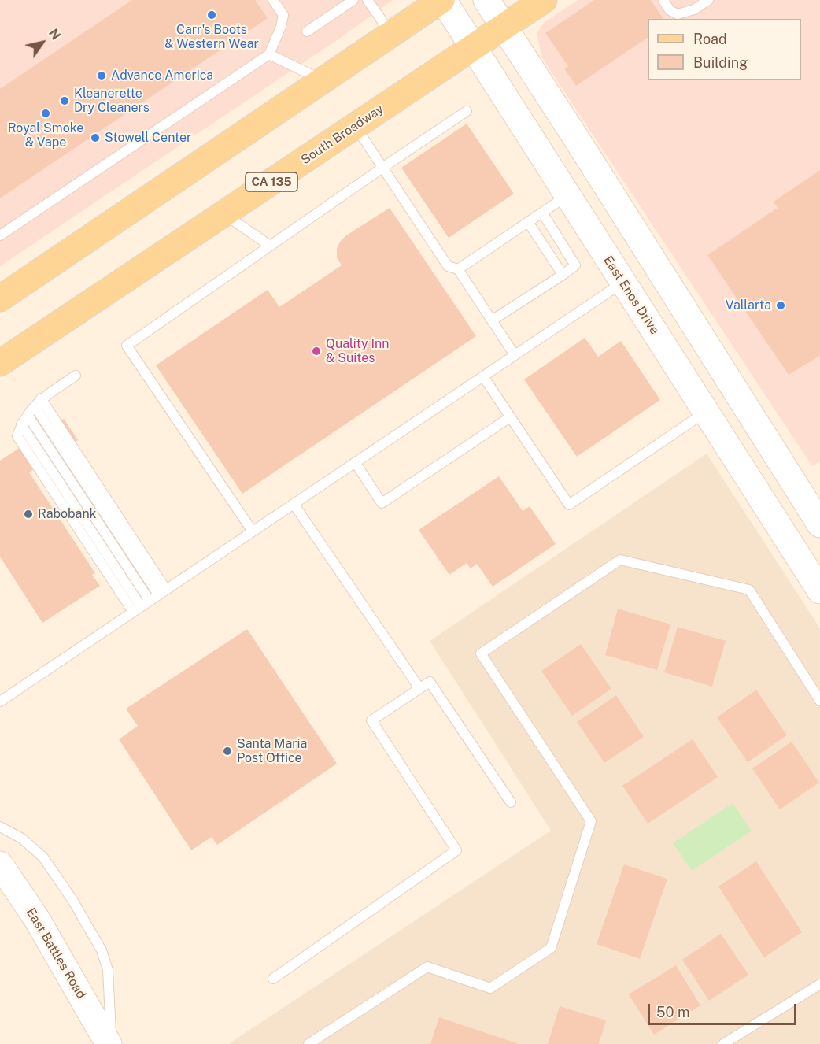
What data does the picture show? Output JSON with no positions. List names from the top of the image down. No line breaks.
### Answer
{"streets":{"main road":["South Broadway","CA 135"],"street":["East Enos Drive","East Battles Road"]},"crossings":[["South Broadway","East Enos Drive"]],"places":["Carr's Boots & Western Wear","Advance America","Kleanerette Dry Cleaners","Royal Smoke & Vape","Stowell Center","Vallarta","Quality Inn & Suites","Rabobank","Santa Maria Post Office"],"legend":["Road","Building"],"scale_bar":"50 m","north":"top right"}
